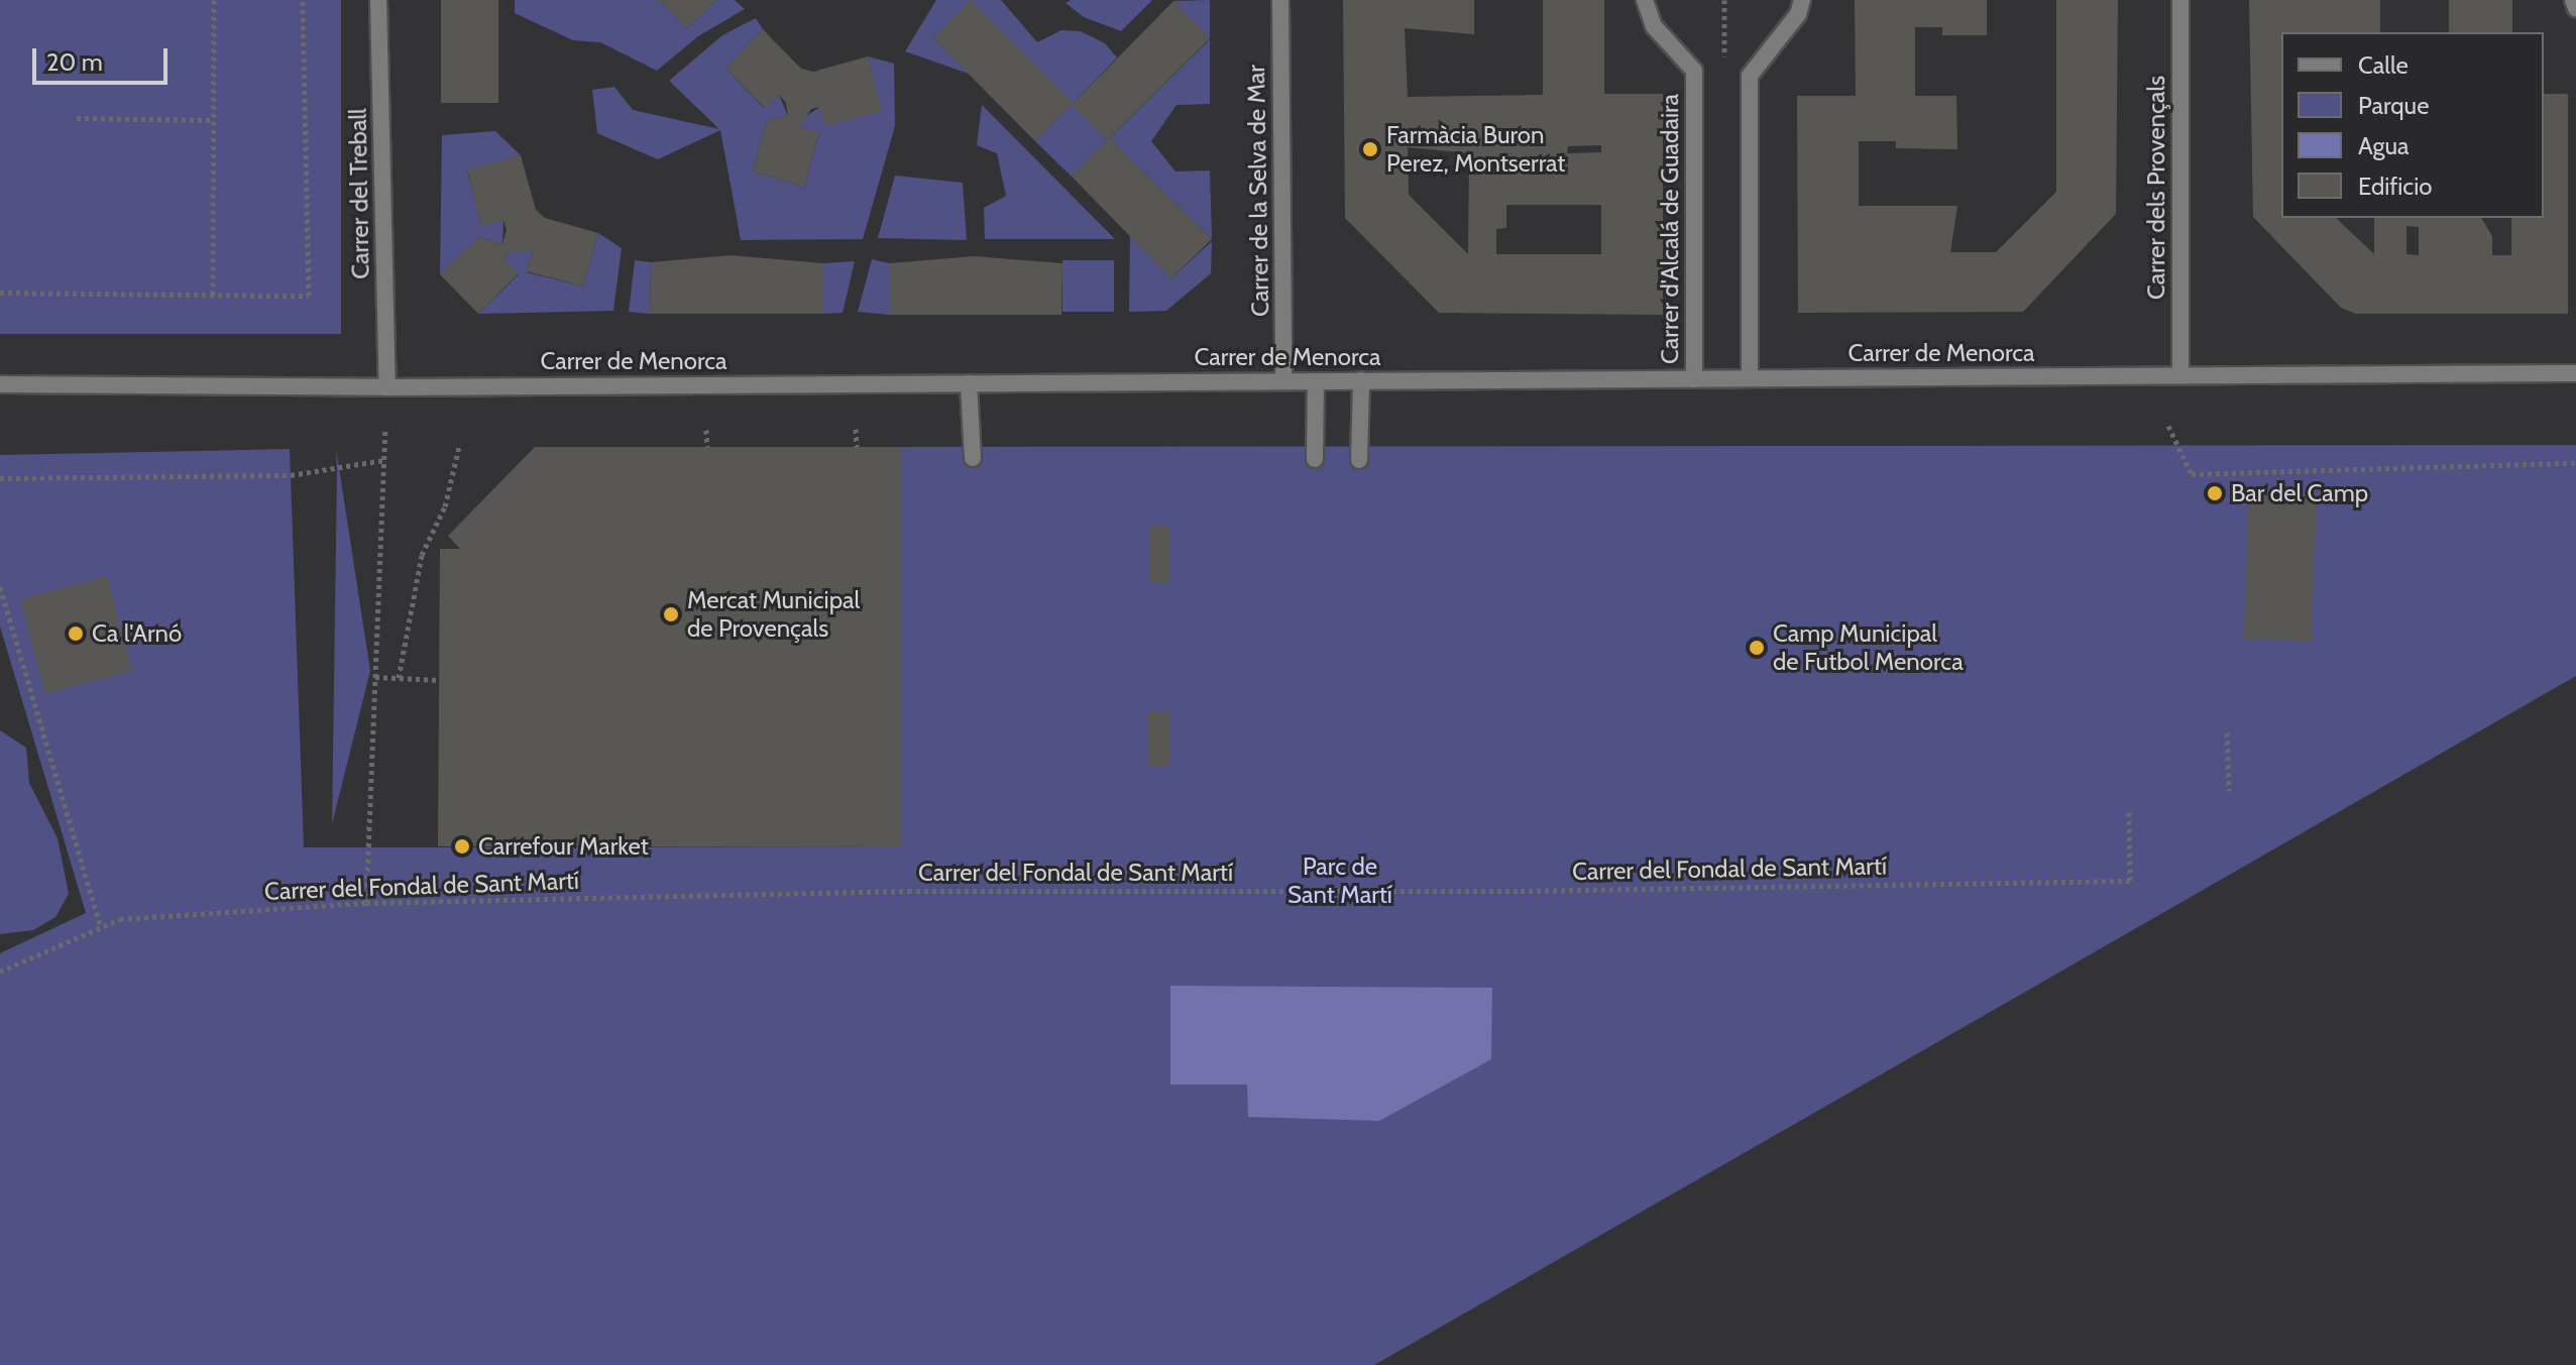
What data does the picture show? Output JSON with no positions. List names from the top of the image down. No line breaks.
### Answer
{"streets":{"street":["Carrer dels Provençals","Carrer de la Selva de Mar","Carrer del Treball","Carrer d'Alcalá de Guadaira","Carrer de Menorca"],"path":["Carrer del Fondal de Sant Martí"]},"crossings":[["Carrer dels Provençals","Carrer de Menorca"],["Carrer de la Selva de Mar","Carrer de Menorca"],["Carrer del Treball","Carrer de Menorca"],["Carrer d'Alcalá de Guadaira","Carrer de Menorca"]],"parks":["Parc de Sant Martí"],"places":["Farmàcia Buron Perez, Montserrat","Bar del Camp","Mercat Municipal de Provençals","Ca l'Arnó","Camp Municipal de Futbol Menorca","Carrefour Market"],"legend":["Calle","Parque","Agua","Edificio"],"scale_bar":"20 m"}
